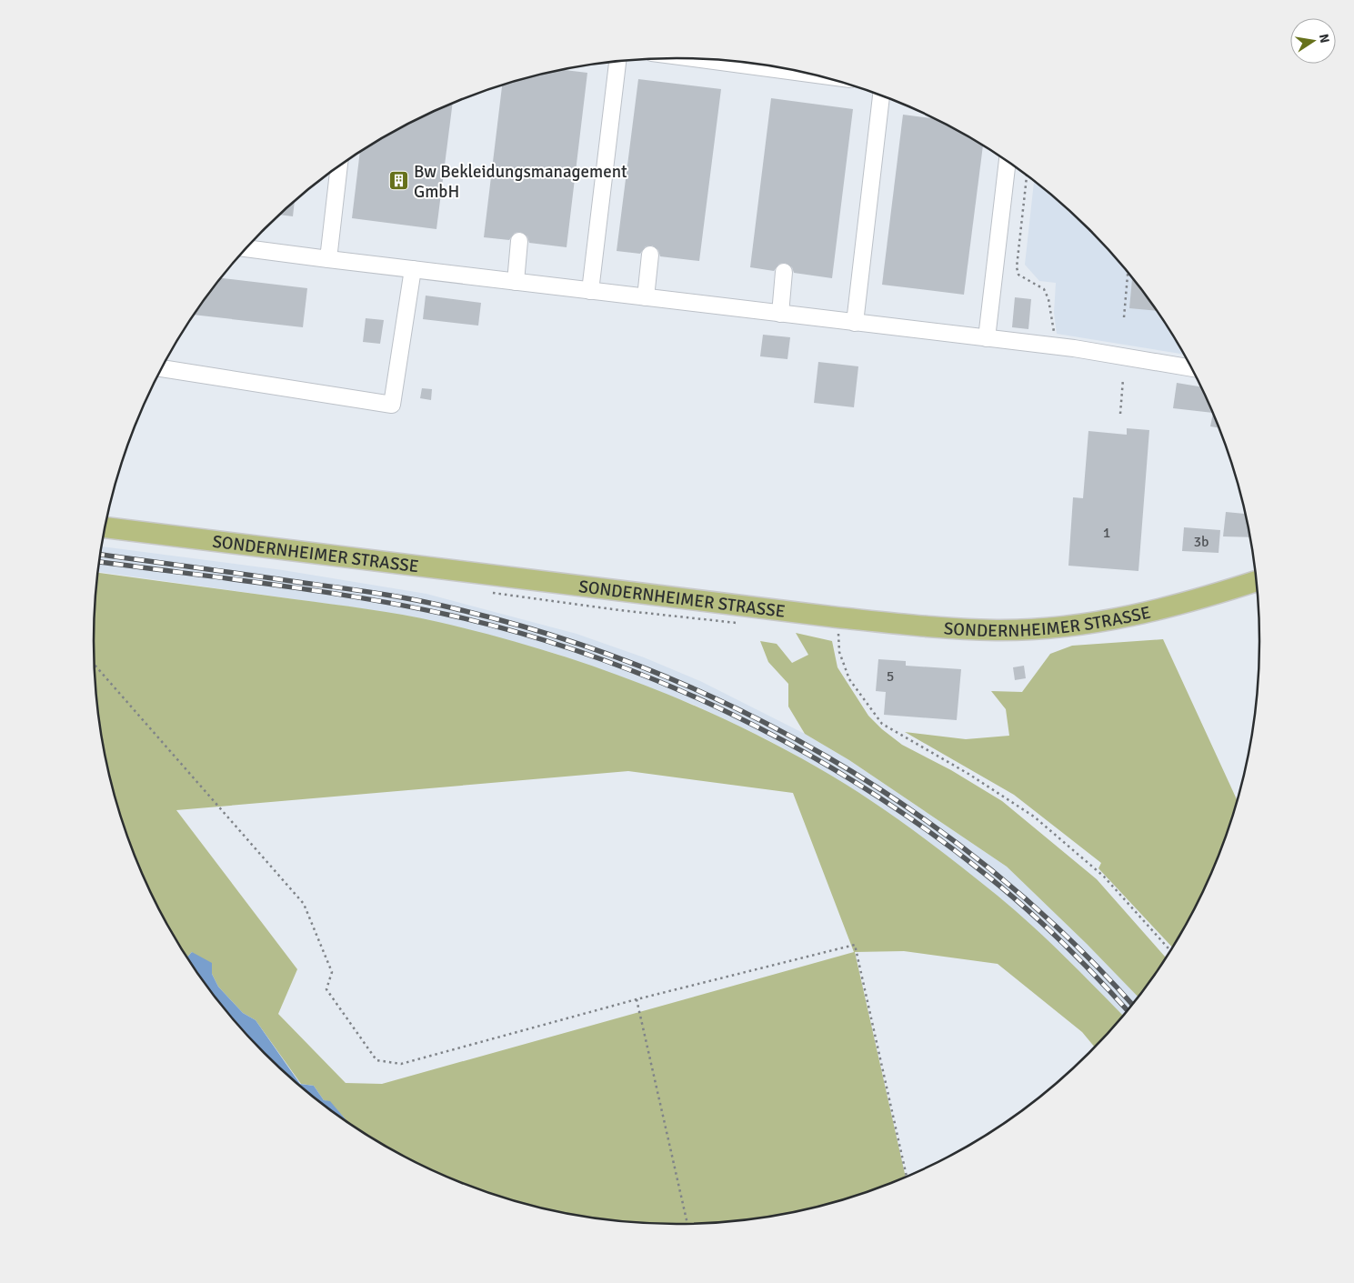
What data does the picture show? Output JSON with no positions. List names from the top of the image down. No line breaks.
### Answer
{"streets":{"main road":["SONDERNHEIMER STRASSE"]},"places":{"building":["Bw Bekleidungsmanagement GmbH"]},"house_numbers":["1","3b","5"],"north":"right"}
